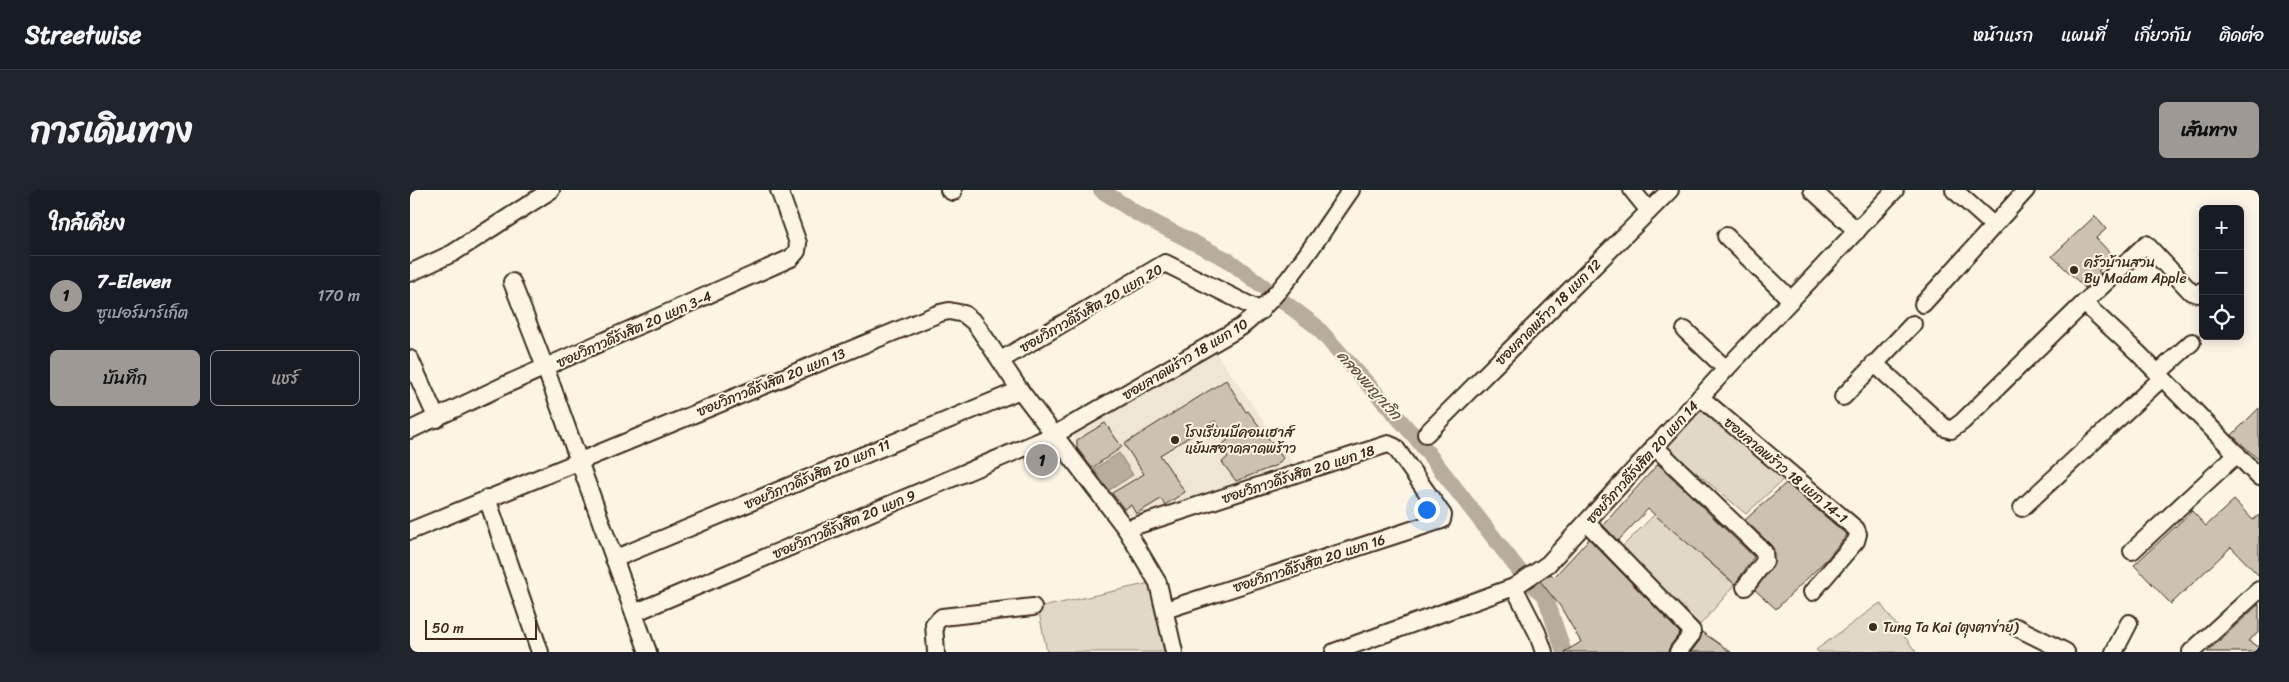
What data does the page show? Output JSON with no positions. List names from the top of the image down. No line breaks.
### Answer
{"streets":{"street":["ซอยวิภาวดีรังสิต 20 แยก 20","ซอยลาดพร้าว 18 แยก 12","ซอยวิภาวดีรังสิต 20 แยก 3-4","ซอยลาดพร้าว 18 แยก 10","ซอยวิภาวดีรังสิต 20 แยก 13","ซอยวิภาวดีรังสิต 20 แยก 14","ซอยลาดพร้าว 18 แยก 14-1","ซอยวิภาวดีรังสิต 20 แยก 11","ซอยวิภาวดีรังสิต 20 แยก 18","ซอยวิภาวดีรังสิต 20 แยก 9","ซอยวิภาวดีรังสิต 20 แยก 16"]},"crossings":[["ซอยวิภาวดีรังสิต 20 แยก 20","ซอยลาดพร้าว 18 แยก 10"],["ซอยวิภาวดีรังสิต 20 แยก 20","ซอยวิภาวดีรังสิต 20 แยก 13"],["ซอยลาดพร้าว 18 แยก 10","ซอยวิภาวดีรังสิต 20 แยก 9"],["ซอยวิภาวดีรังสิต 20 แยก 14","ซอยลาดพร้าว 18 แยก 14-1"],["ซอยวิภาวดีรังสิต 20 แยก 18","ซอยวิภาวดีรังสิต 20 แยก 16"]],"water":["คลองพญาเวิก"],"places":["ครัวบ้านสวน By Madam Apple","โรงเรียนบีคอนเฮาส์ แย้มสอาดลาดพร้าว","Tung Ta Kai (ตุงตาข่าย)"],"scale_bar":"50 m","page":{"header":"Streetwise","nav":["หน้าแรก","แผนที่","เกี่ยวกับ","ติดต่อ"],"title":"การเดินทาง","buttons":["เส้นทาง",["บันทึก","แชร์"]],"heading":"ใกล้เคียง","map_buttons":["+","−"],"list":[{"mark":"1","name":"7-Eleven","note":"ซูเปอร์มาร์เก็ต","value":"170 m"}],"pins":"1","scale":"50 m"}}
